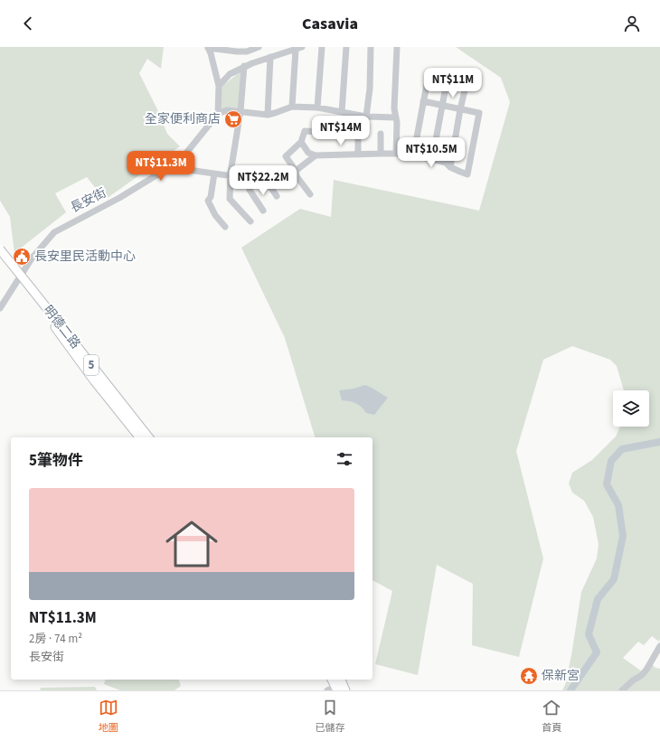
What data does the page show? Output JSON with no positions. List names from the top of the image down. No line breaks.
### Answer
{"streets":{"main road":["明德二路","5"],"street":["長安街"]},"places":{"supermarket":["全家便利商店"],"public building":["長安里民活動中心"],"temple":["保新宮"]},"page":{"header":"Casavia","price":["NT$11M","NT$14M","NT$10.5M","NT$11.3M","NT$22.2M"],"heading":"5筆物件","list":[{"name":"NT$11.3M","note":"2房 · 74 m² · 長安街"}],"tabs":["地圖","已儲存","首頁"]}}
